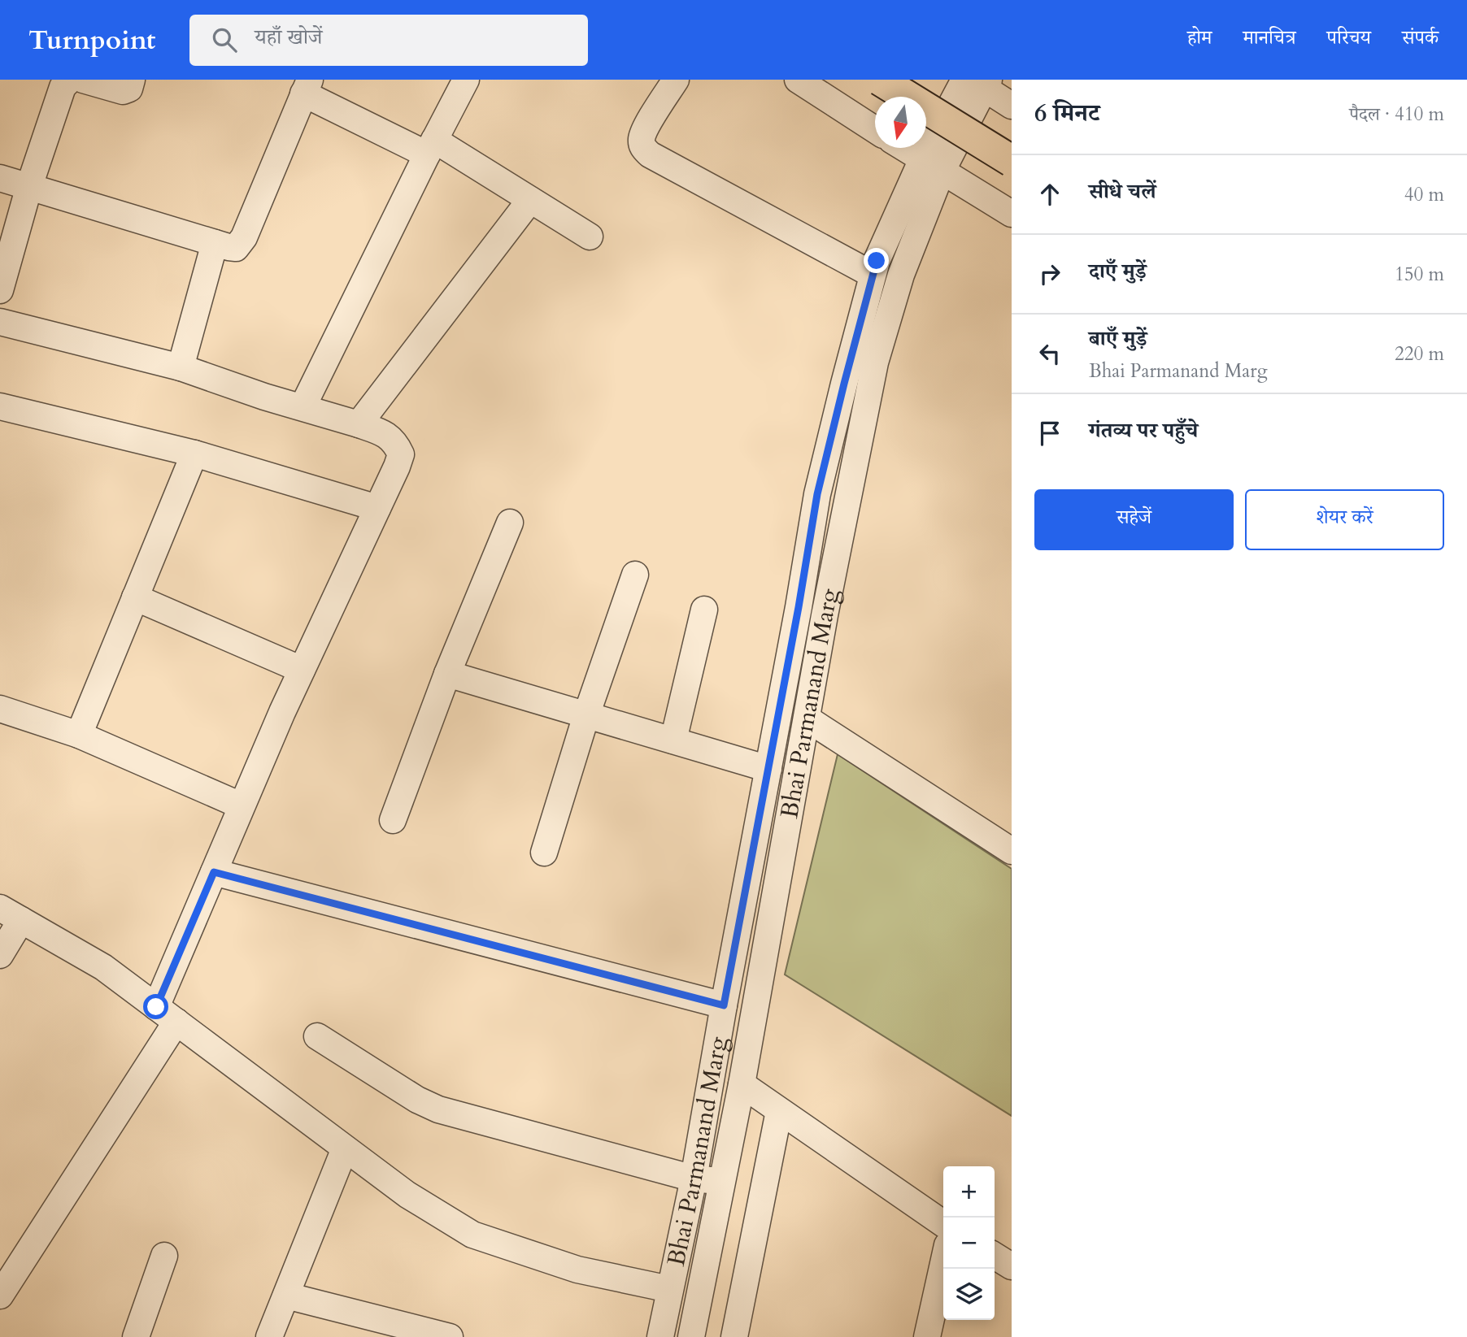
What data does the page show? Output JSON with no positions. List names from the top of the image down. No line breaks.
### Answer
{"streets":{"street":["Bhai Parmanand Marg"]},"north":"bottom","page":{"header":"Turnpoint","search":"यहाँ खोजें","nav":["होम","मानचित्र","परिचय","संपर्क"],"heading":["6 मिनट","पैदल · 410 m"],"list":[["सीधे चलें","40 m"],["दाएँ मुड़ें","150 m"],["बाएँ मुड़ें","Bhai Parmanand Marg","220 m"],"गंतव्य पर पहुँचे"],"buttons":["सहेजें","शेयर करें"],"map_buttons":["+","−"]}}
